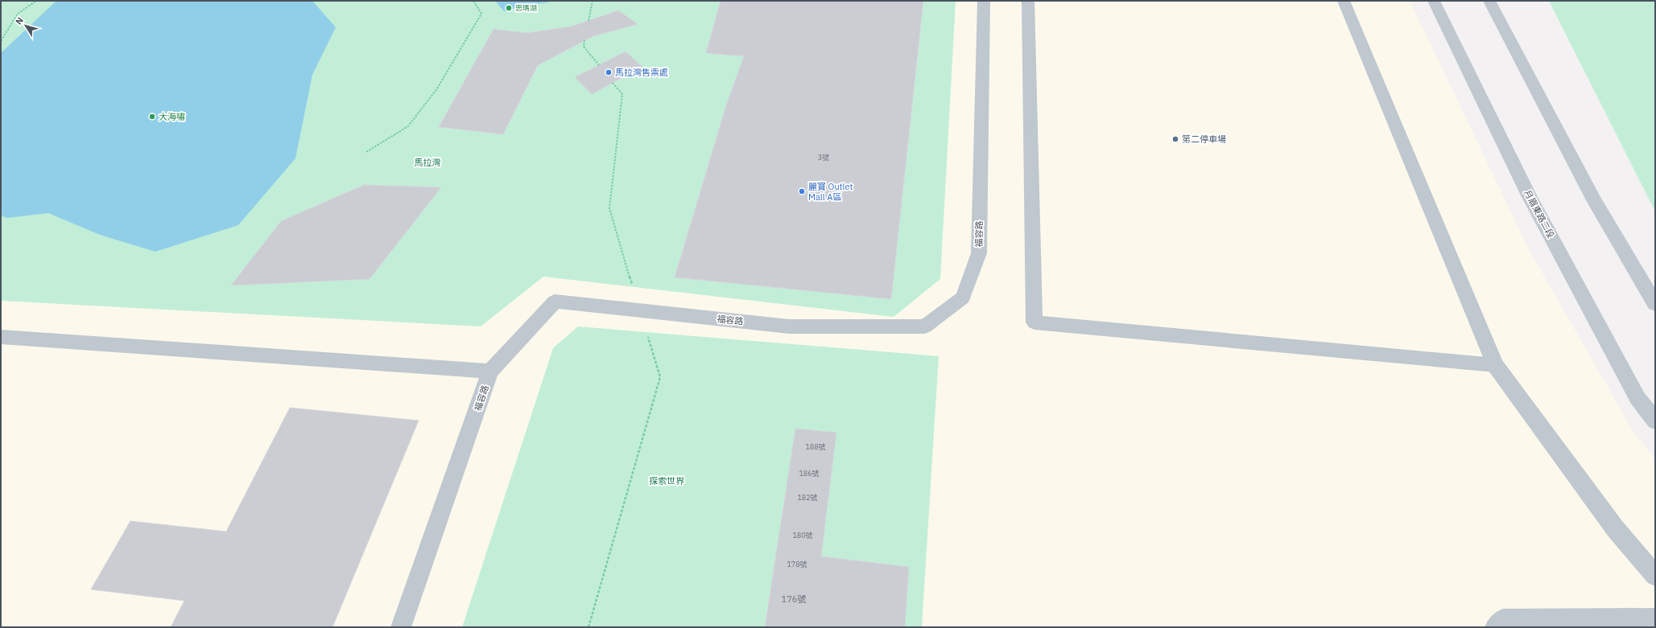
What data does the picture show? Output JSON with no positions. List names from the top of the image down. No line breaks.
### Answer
{"streets":{"street":["月眉東路二段"],"lane":["福容路"]},"parks":["馬拉灣","探索世界"],"places":["思瑪湖","馬拉灣售票處","大海嘯","第二停車場","麗寶 Outlet Mall A區"],"house_numbers":["3號","188號","186號","182號","180號","178號","176號"],"north":"top left"}
